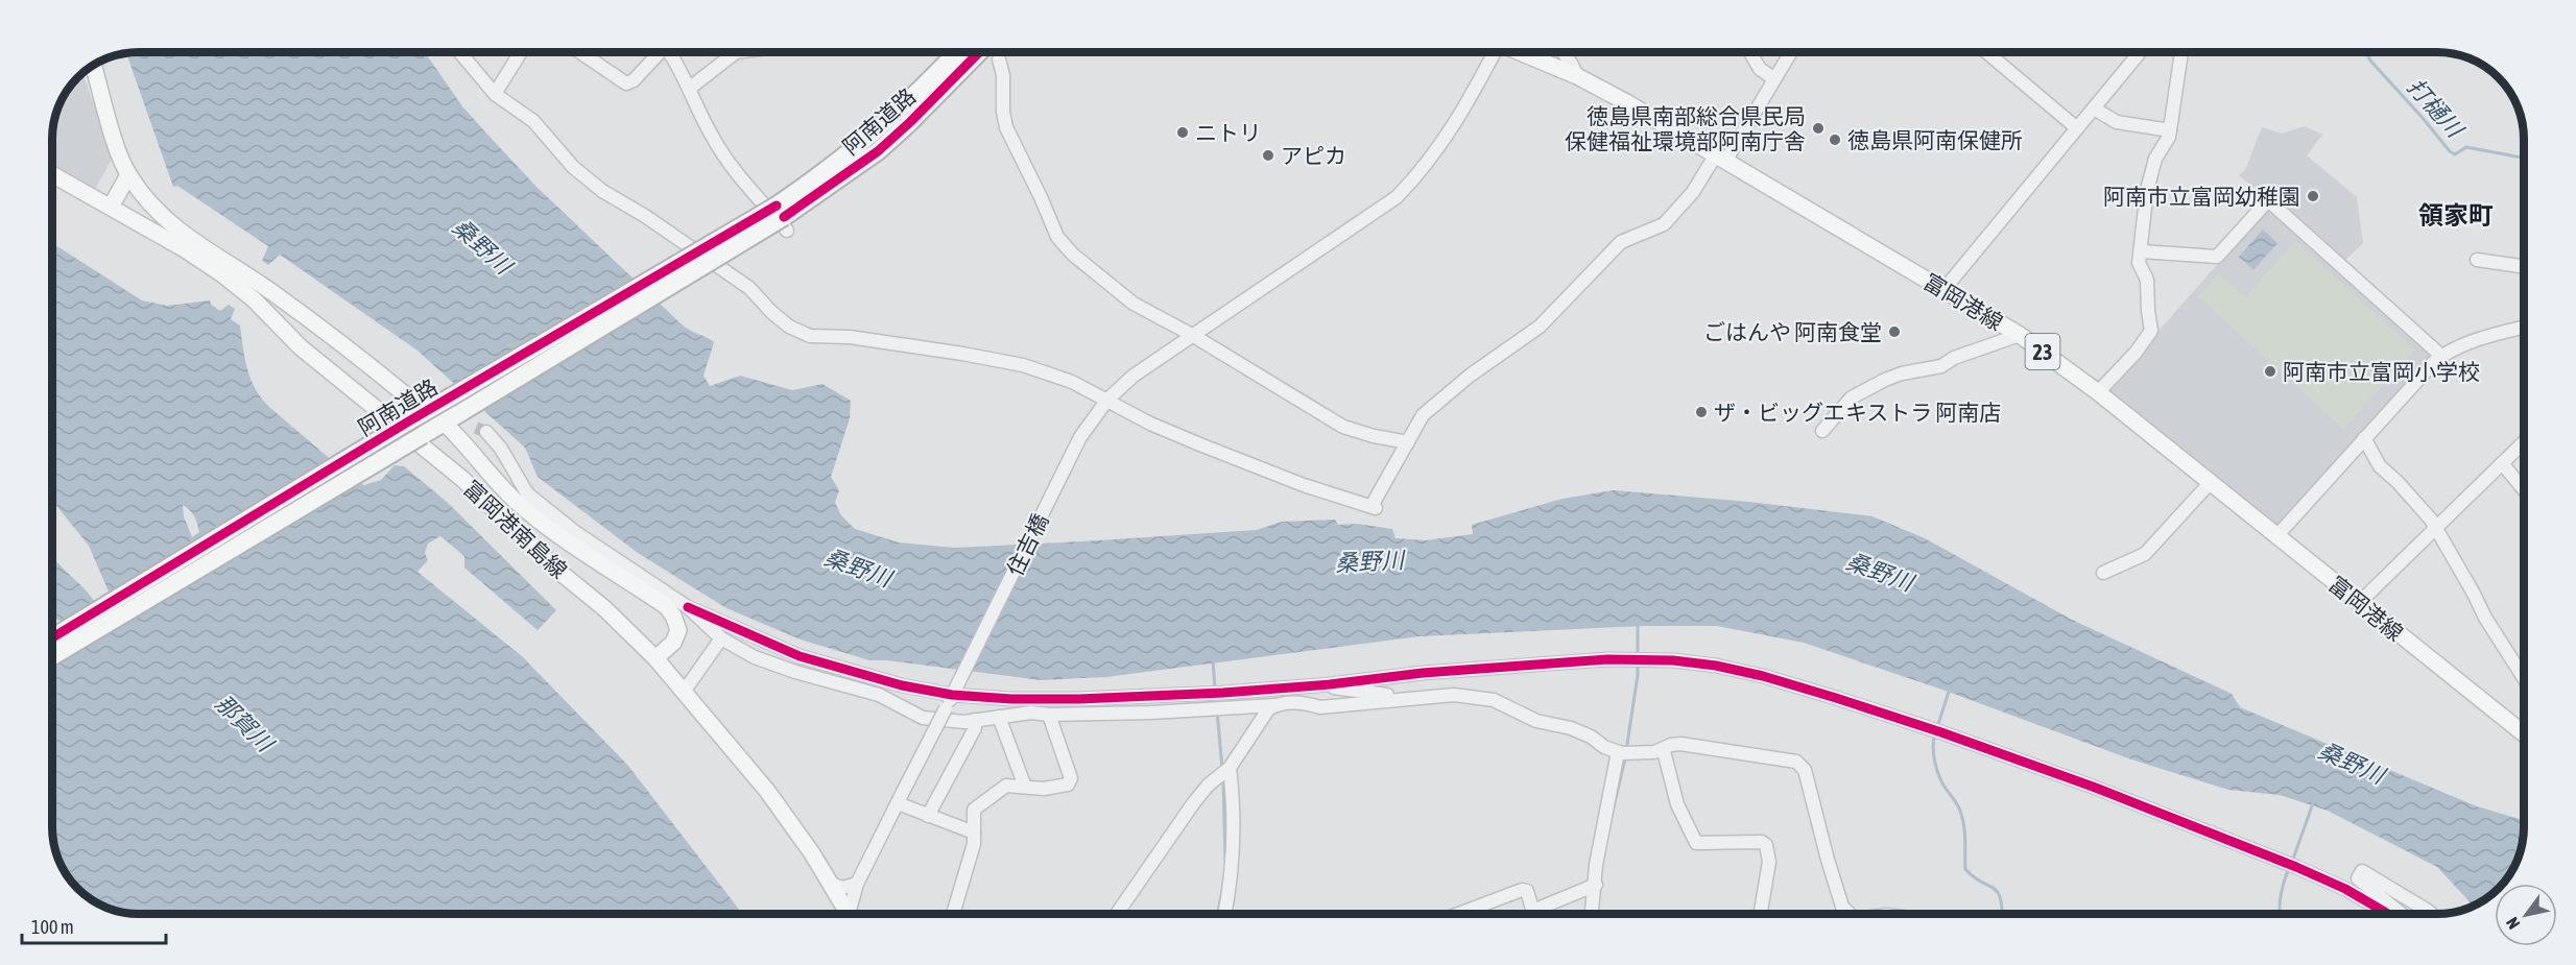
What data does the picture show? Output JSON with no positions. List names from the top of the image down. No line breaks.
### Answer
{"streets":{"highway":["阿南道路"],"main road":["富岡港線","23","富岡港南島線"],"street":["住吉橋"]},"districts":["領家町"],"water":["打樋川","桑野川","那賀川"],"places":["徳島県南部総合県民局 保健福祉環境部阿南庁舎","ニトリ","徳島県阿南保健所","アピカ","阿南市立富岡幼稚園","ごはんや 阿南食堂","阿南市立富岡小学校","ザ・ビッグエキストラ 阿南店"],"scale_bar":"100 m","north":"bottom left"}
